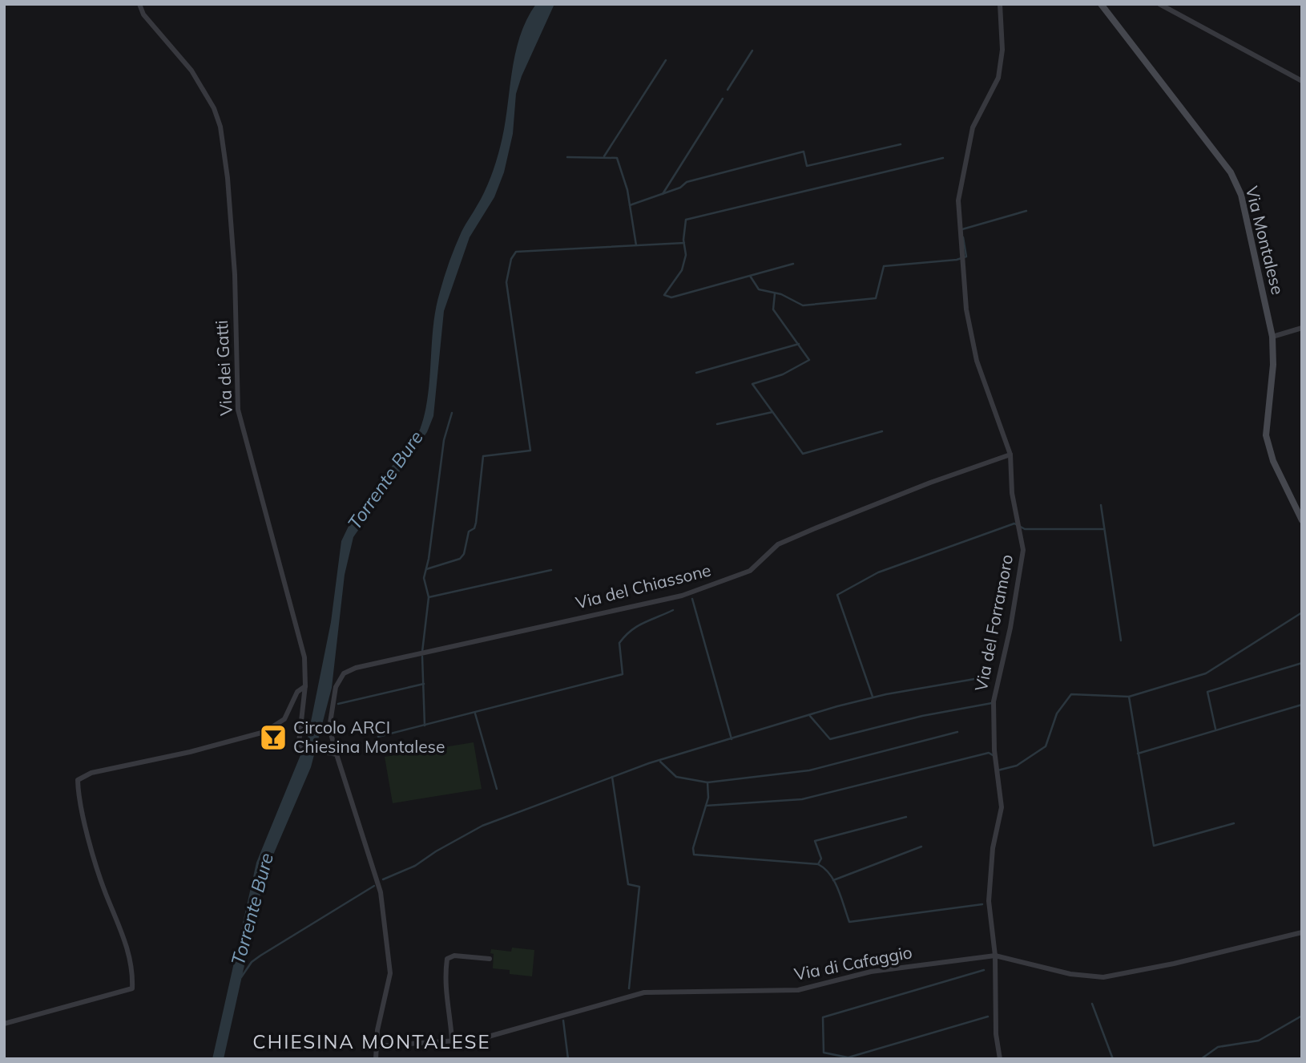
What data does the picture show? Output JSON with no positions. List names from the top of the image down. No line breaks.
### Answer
{"streets":{"main road":["Via Montalese"],"street":["Via dei Gatti","Via del Chiassone","Via del Forramoro","Via di Cafaggio"]},"crossings":[["Via dei Gatti","Via del Chiassone"],["Via del Chiassone","Via del Forramoro"],["Via del Chiassone","Via di Cafaggio"],["Via del Forramoro","Via di Cafaggio"]],"districts":["CHIESINA MONTALESE"],"water":["Torrente Bure"],"places":{"bar":["Circolo ARCI Chiesina Montalese"]}}
